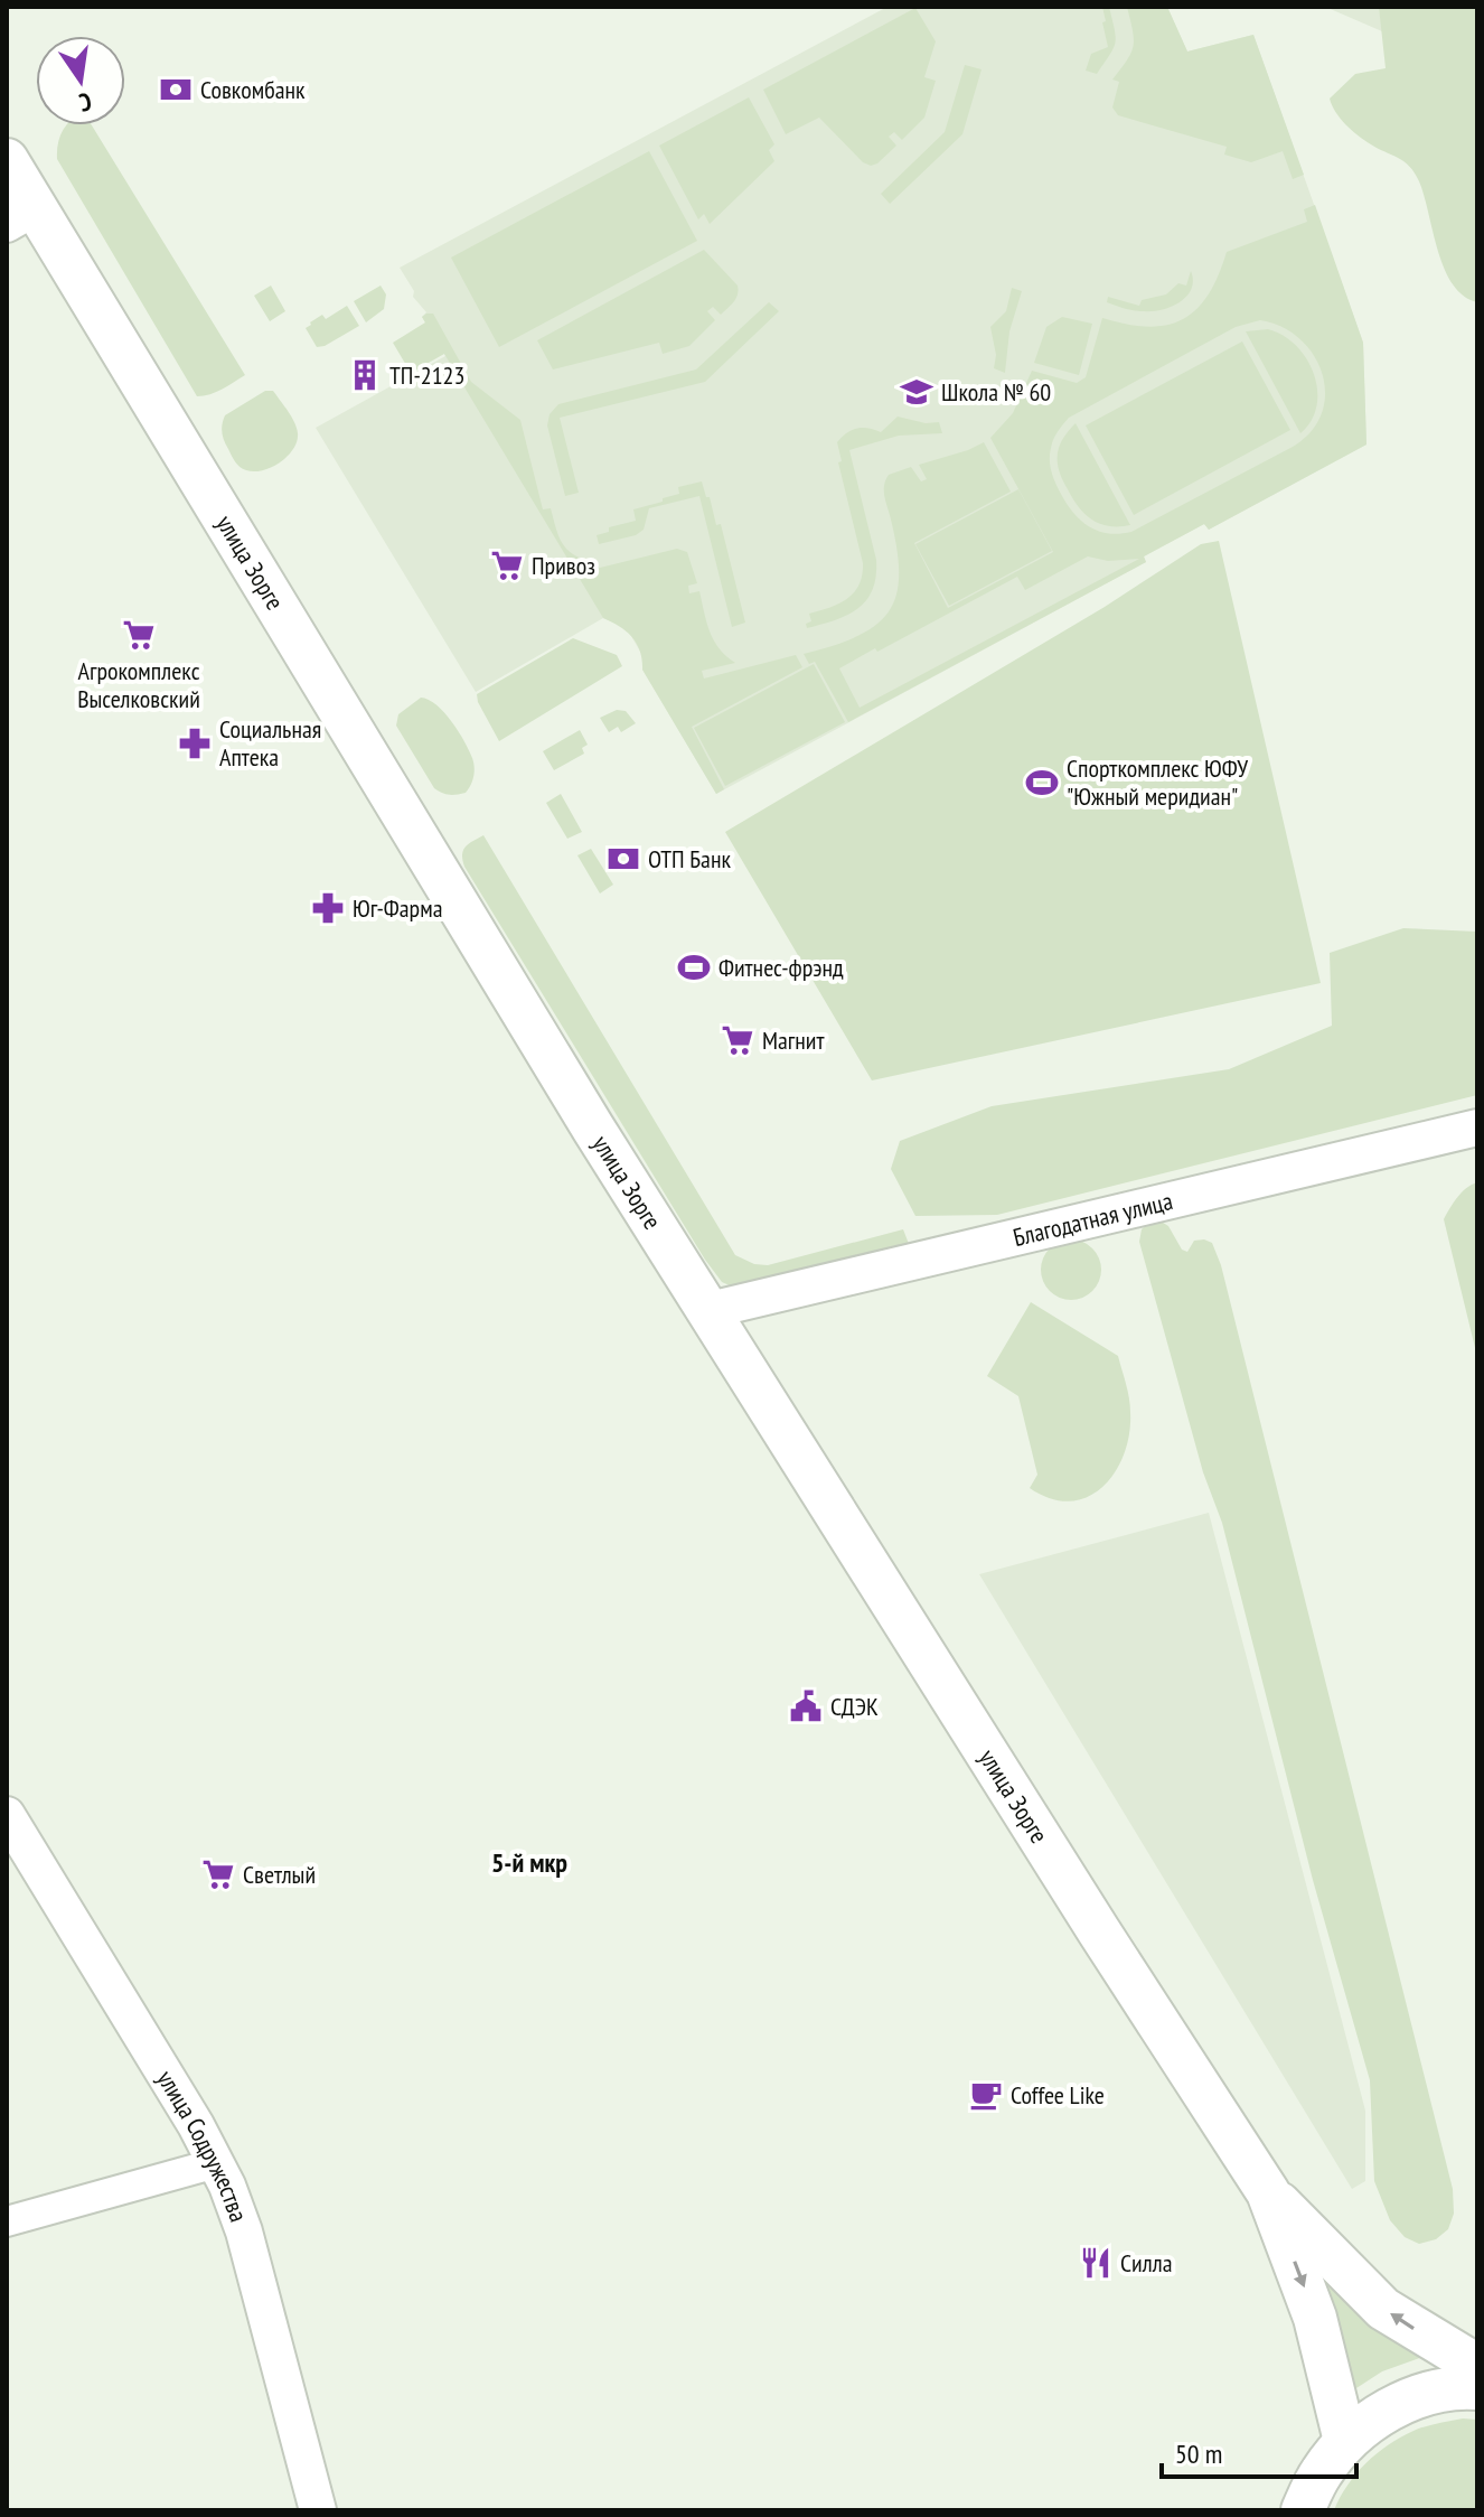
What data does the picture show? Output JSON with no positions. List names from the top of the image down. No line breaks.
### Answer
{"streets":{"main road":["улица Зорге"],"street":["Благодатная улица","улица Содружества"]},"crossings":[["улица Зорге","Благодатная улица"]],"districts":["5-й мкр"],"places":{"bank":["Совкомбанк","ОТП Банк"],"building":["ТП-2123"],"school or university":["Школа № 60"],"supermarket":["Привоз","Агрокомплекс Выселковский","Магнит","Светлый"],"pharmacy":["Социальная Аптека","Юг-Фарма"],"sports":["Спорткомплекс ЮФУ \"Южный меридиан\"","Фитнес-фрэнд"],"public building":["СДЭК"],"cafe":["Coffee Like"],"restaurant":["Силла"]},"scale_bar":"50 m","north":"bottom"}
